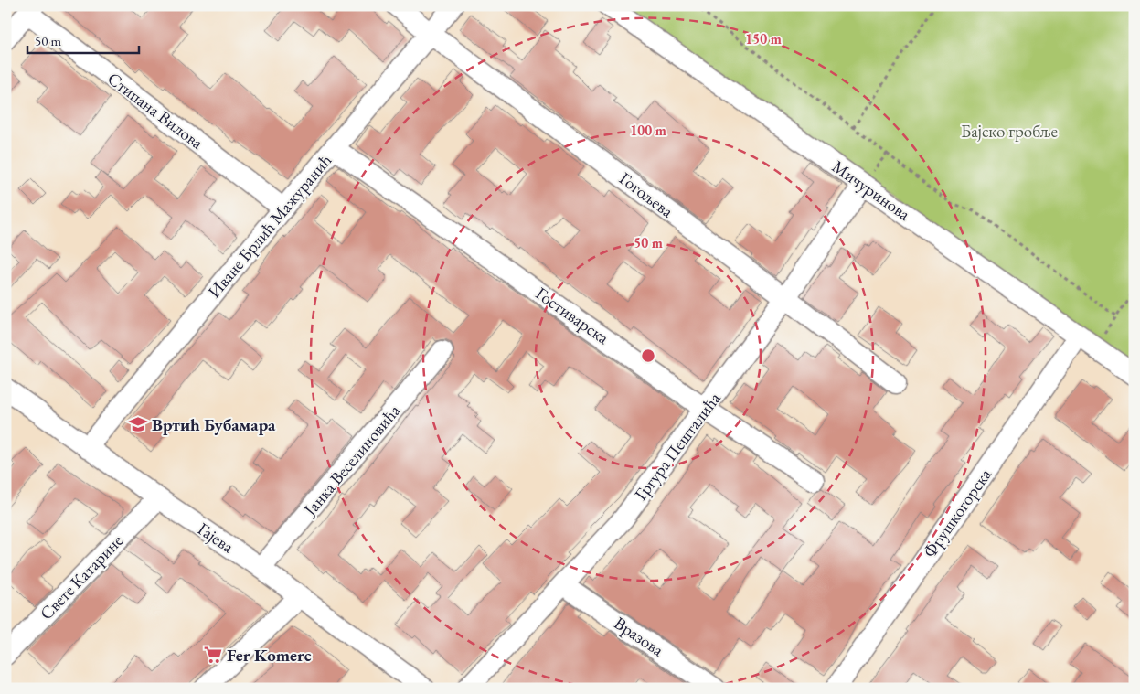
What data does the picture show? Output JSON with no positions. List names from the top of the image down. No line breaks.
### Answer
{"streets":{"street":["Стипана Вилова","Мичуринова","Гогољева","Иване Брлић Мажуранић","Гостиварска","Гргура Пешталића","Јанка Веселиновића","Фрушкогорска","Гајева","Свете Катарине","Вразова"]},"crossings":[["Стипана Вилова","Иване Брлић Мажуранић"],["Мичуринова","Гргура Пешталића"],["Мичуринова","Фрушкогорска"],["Гогољева","Иване Брлић Мажуранић"],["Гогољева","Гргура Пешталића"],["Иване Брлић Мажуранић","Гостиварска"],["Иване Брлић Мажуранић","Гајева"],["Гостиварска","Гргура Пешталића"],["Гргура Пешталића","Вразова"],["Јанка Веселиновића","Гајева"],["Гајева","Свете Катарине"]],"parks":["Бајско гробље"],"places":{"school or university":["Вртић Бубамара"],"supermarket":["Fer Komerc"]},"scale_bar":"50 m","rings":["150 m","100 m","50 m"]}
